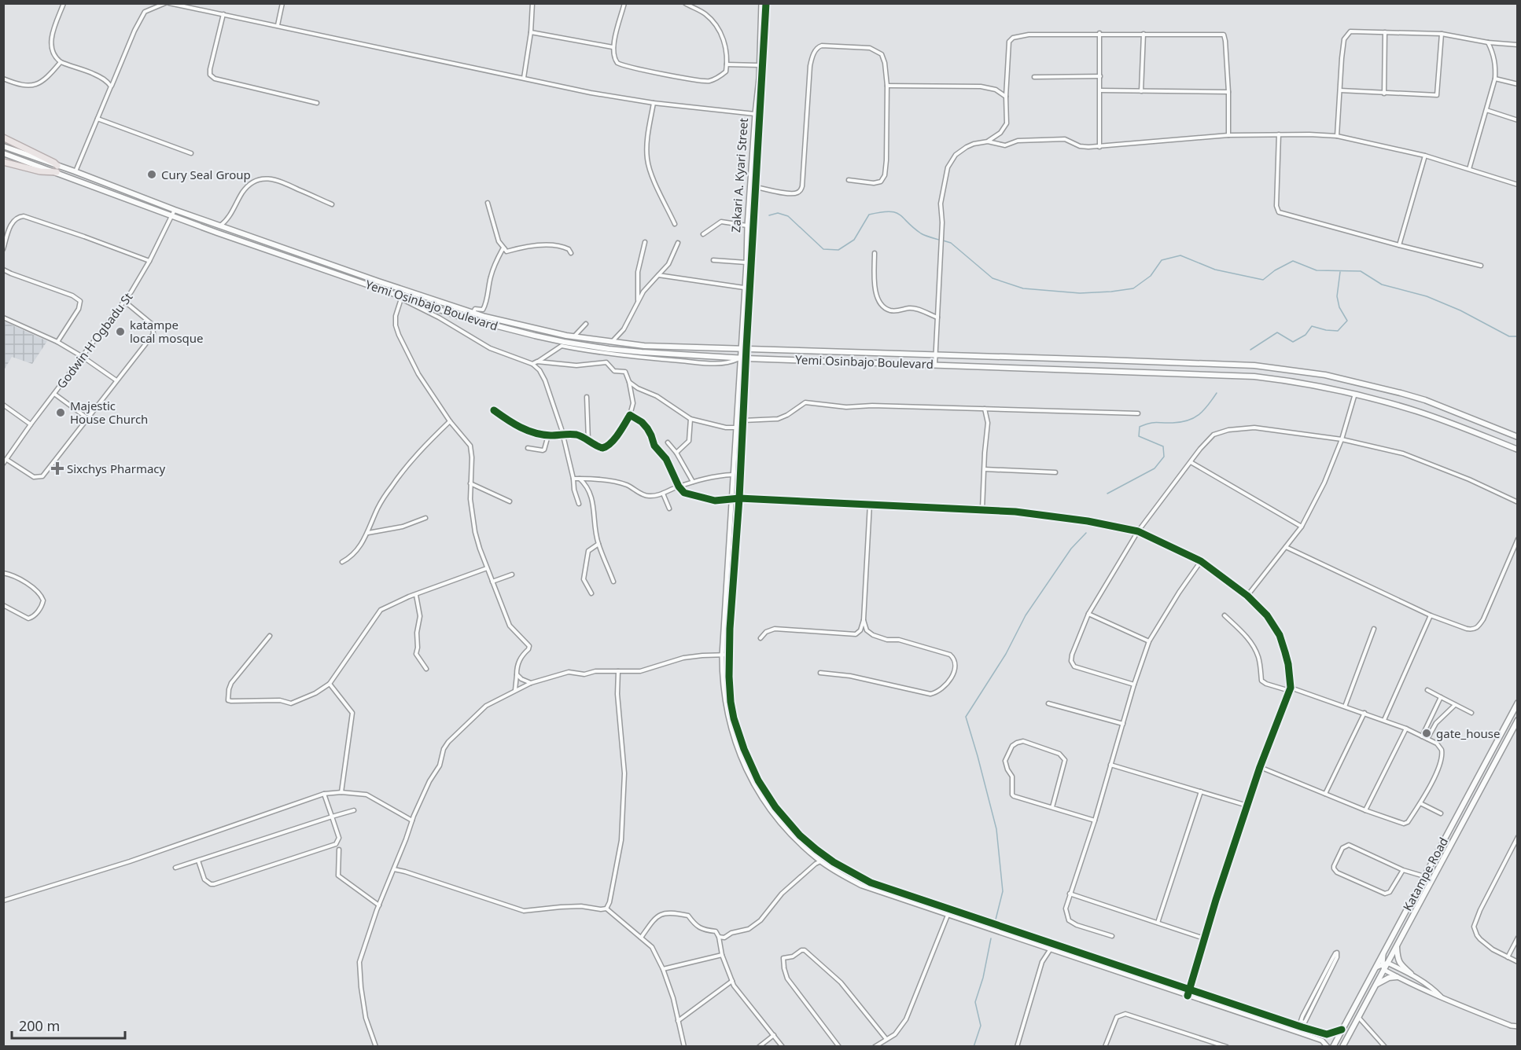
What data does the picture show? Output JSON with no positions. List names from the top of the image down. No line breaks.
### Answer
{"streets":{"main road":["Yemi Osinbajo Boulevard","Katampe Road"],"street":["Zakari A. Kyari Street","Godwin H Ogbadu St"]},"crossings":[["Zakari A. Kyari Street","Yemi Osinbajo Boulevard"],["Yemi Osinbajo Boulevard","Godwin H Ogbadu St"]],"places":{"other":["Cury Seal Group","katampe local mosque","Majestic House Church","gate_house"],"health":["Sixchys Pharmacy"]},"scale_bar":"200 m"}
